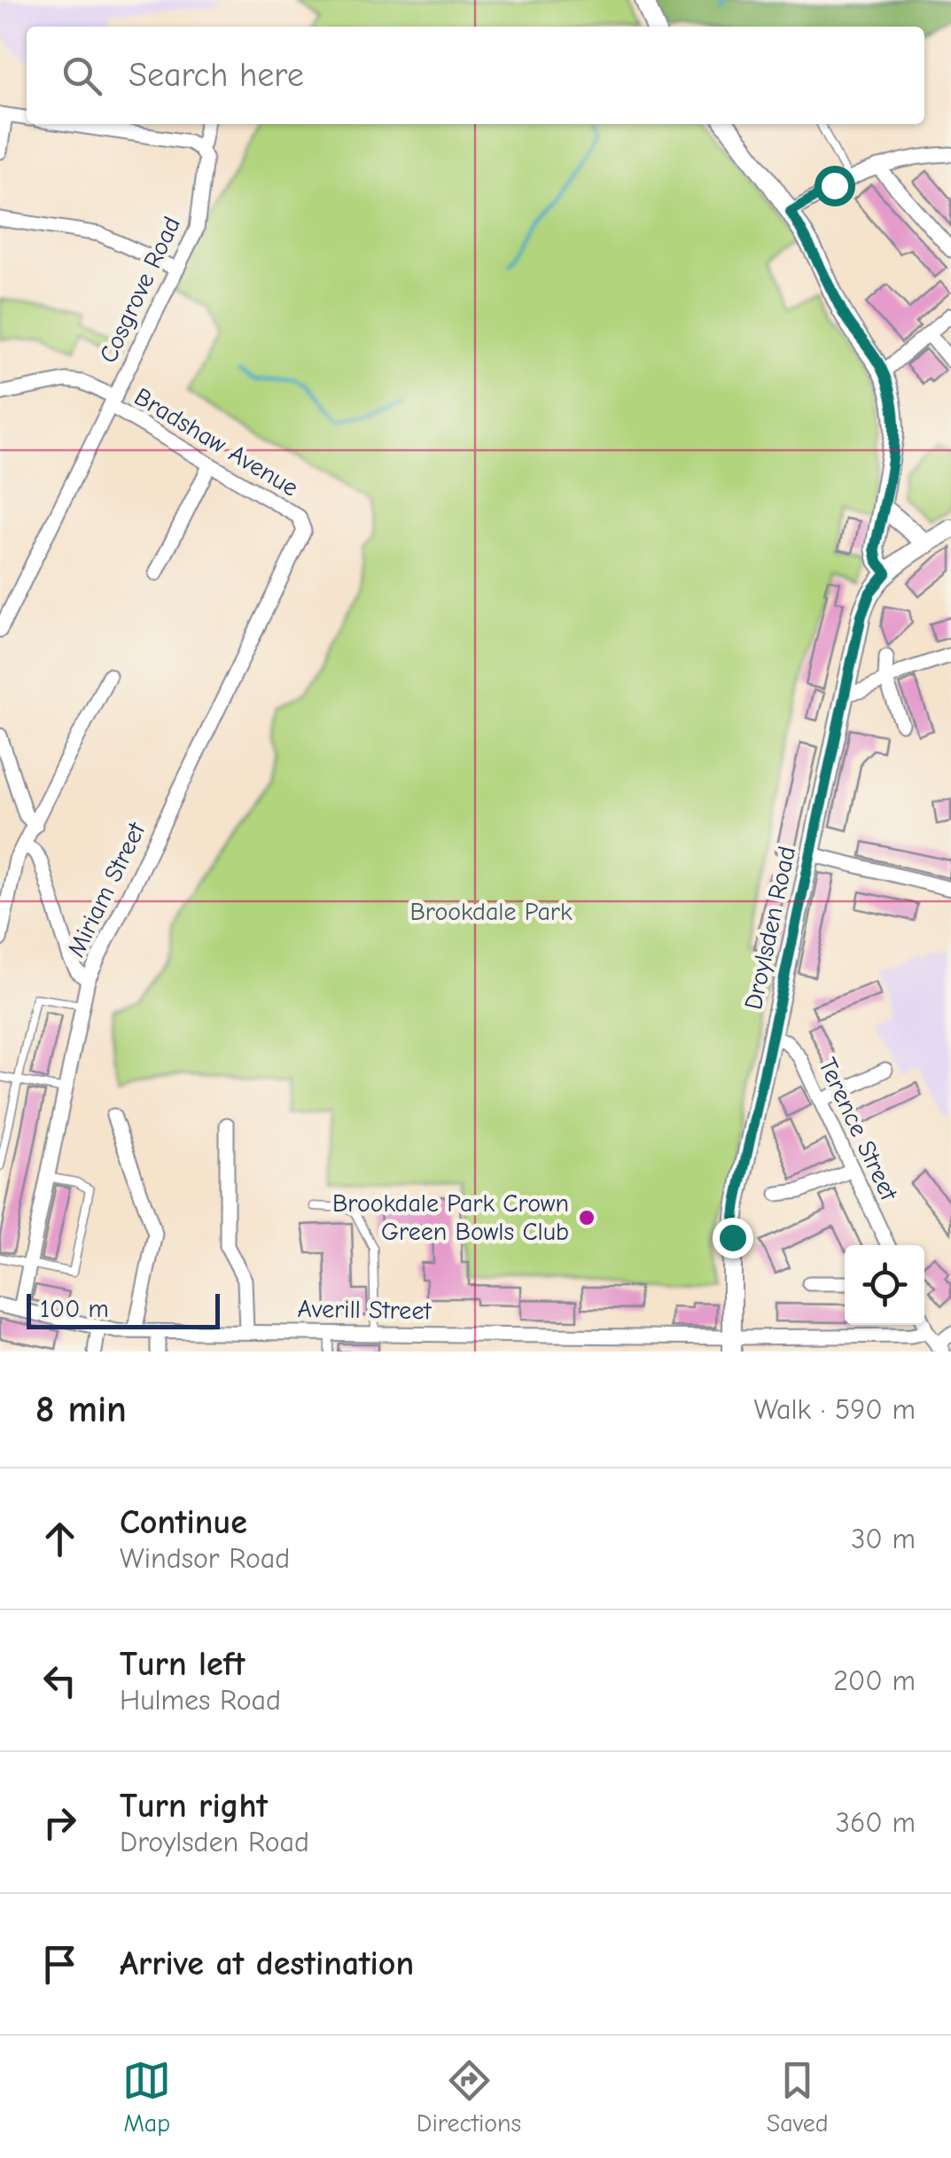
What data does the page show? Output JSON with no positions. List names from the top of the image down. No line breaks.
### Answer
{"streets":{"street":["Cosgrove Road","Bradshaw Avenue","Miriam Street","Droylsden Road","Terence Street","Averill Street"]},"crossings":[["Cosgrove Road","Bradshaw Avenue"],["Bradshaw Avenue","Miriam Street"],["Miriam Street","Averill Street"],["Droylsden Road","Terence Street"],["Droylsden Road","Averill Street"]],"parks":["Brookdale Park"],"places":["Brookdale Park Crown Green Bowls Club"],"scale_bar":"100 m","page":{"search":"Search here","scale":"100 m","heading":["8 min","Walk · 590 m"],"list":[["Continue","Windsor Road","30 m"],["Turn left","Hulmes Road","200 m"],["Turn right","Droylsden Road","360 m"],"Arrive at destination"],"nav":["Map","Directions","Saved"]}}
